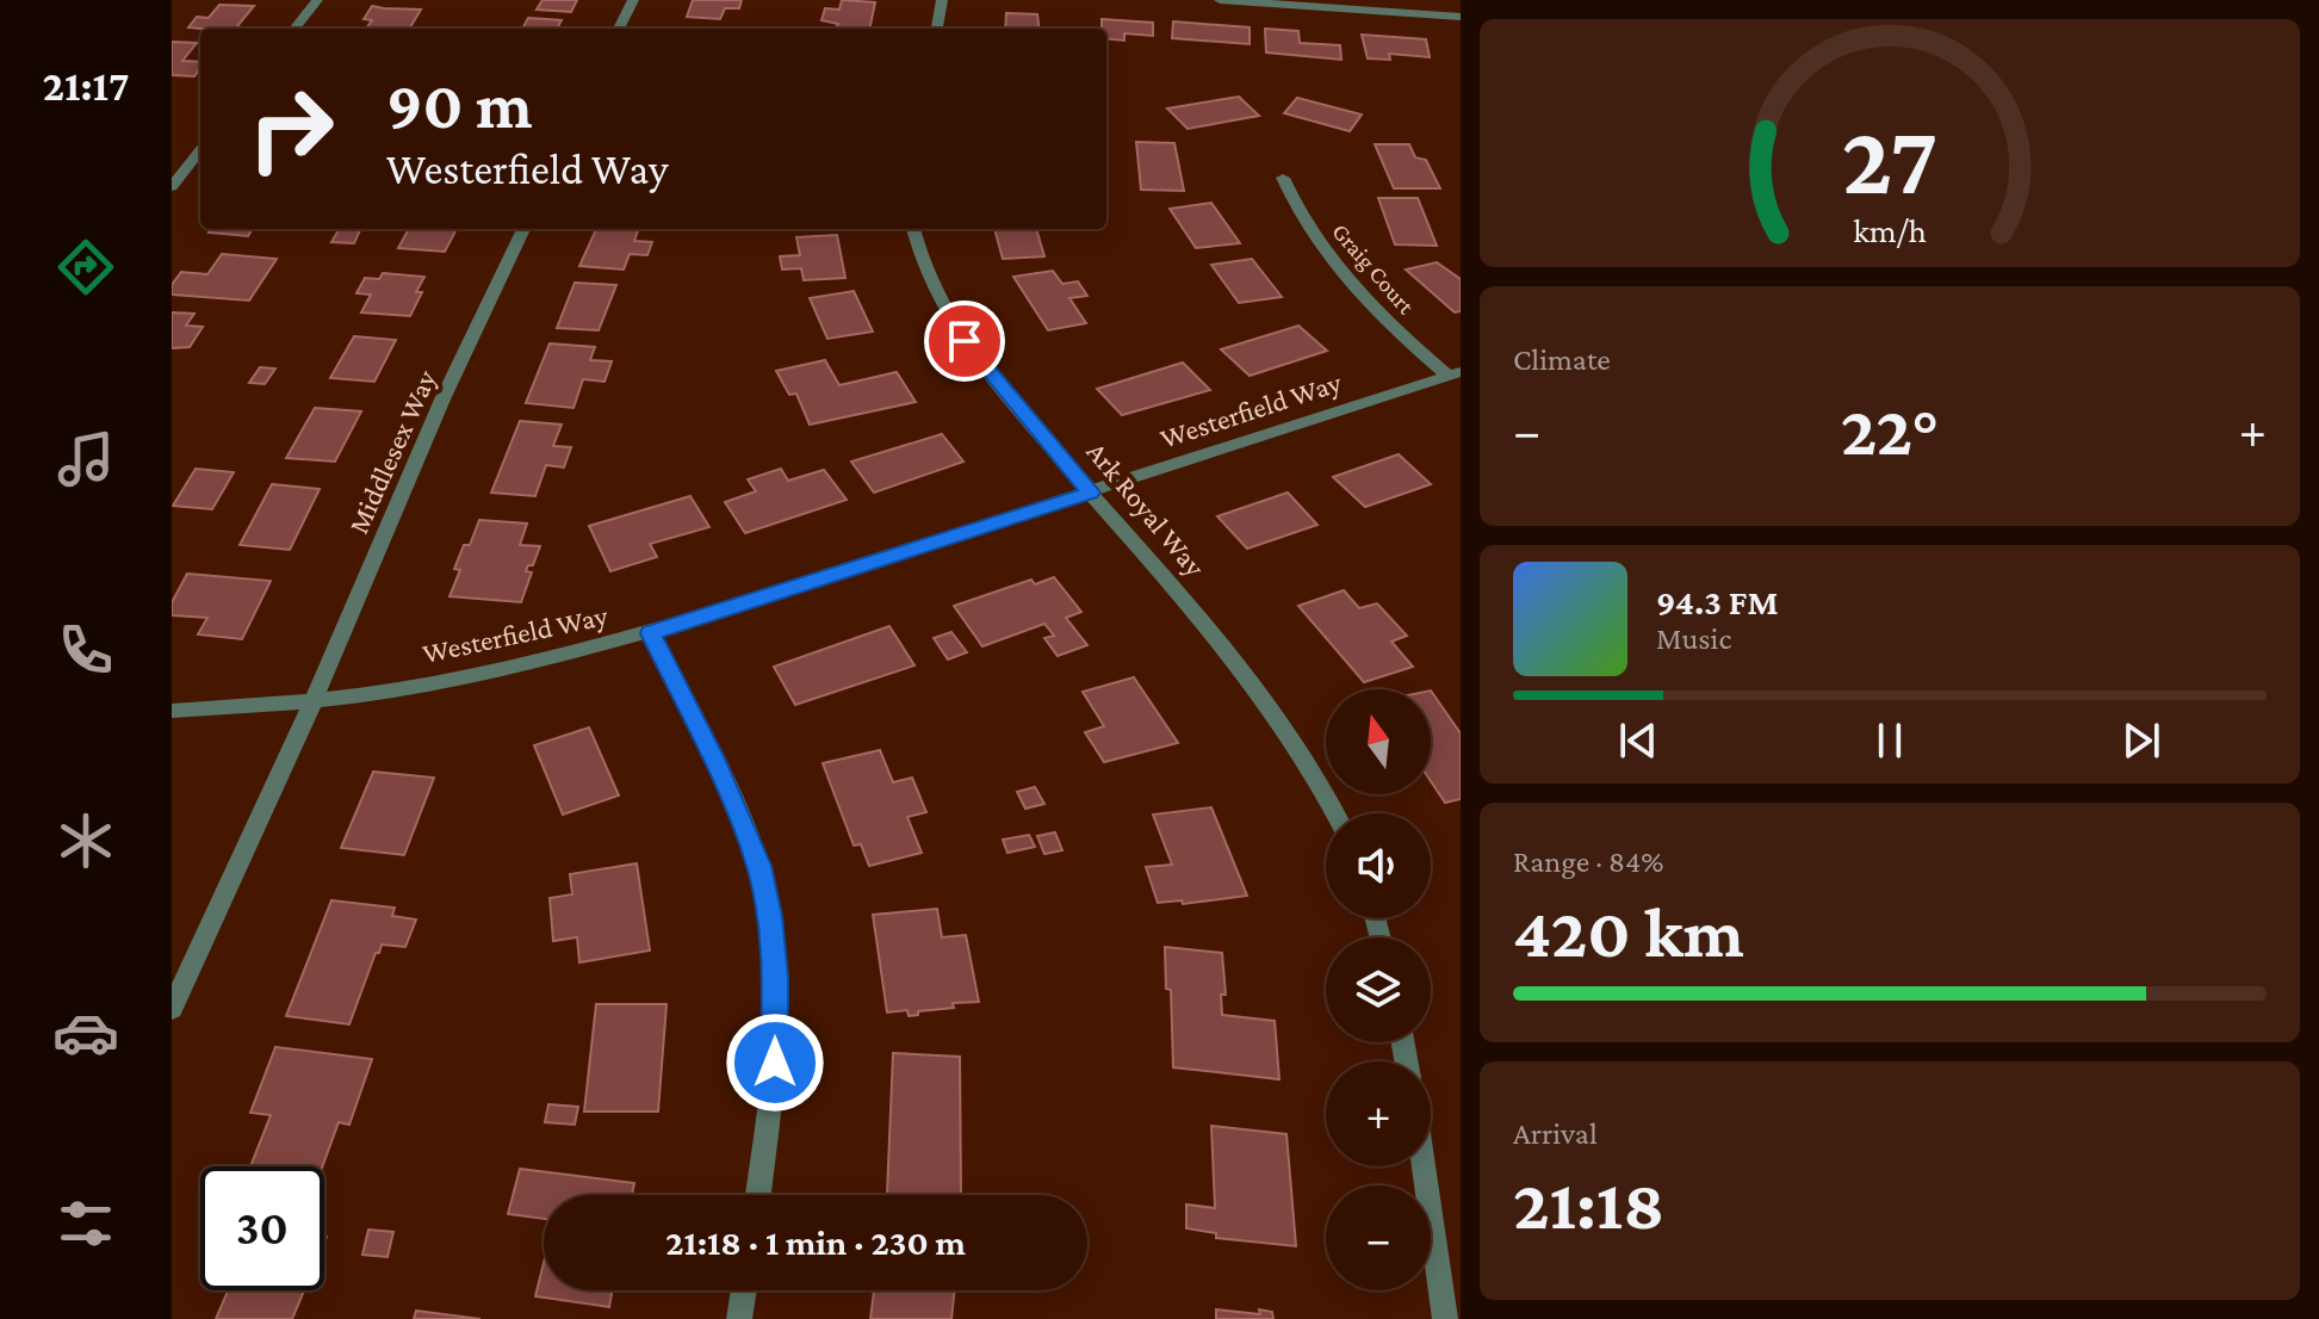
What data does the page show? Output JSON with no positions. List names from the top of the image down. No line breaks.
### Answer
{"streets":{"street":["Graig Court","Westerfield Way","Middlesex Way","Ark Royal Way"]},"crossings":[["Graig Court","Westerfield Way"],["Westerfield Way","Middlesex Way"],["Westerfield Way","Ark Royal Way"]],"north":"top","page":{"tabs":"21:17","turn":["90 m","Westerfield Way"],"tile":["Climate",["Range · 84%","420 km"],["Arrival","21:18"]],"heat":["−","22°","+"],"song":["94.3 FM","Music"],"map_buttons":["+","−"],"limit":"30","trip":"21:18 · 1 min · 230 m","gauge":["27","km/h"]}}
